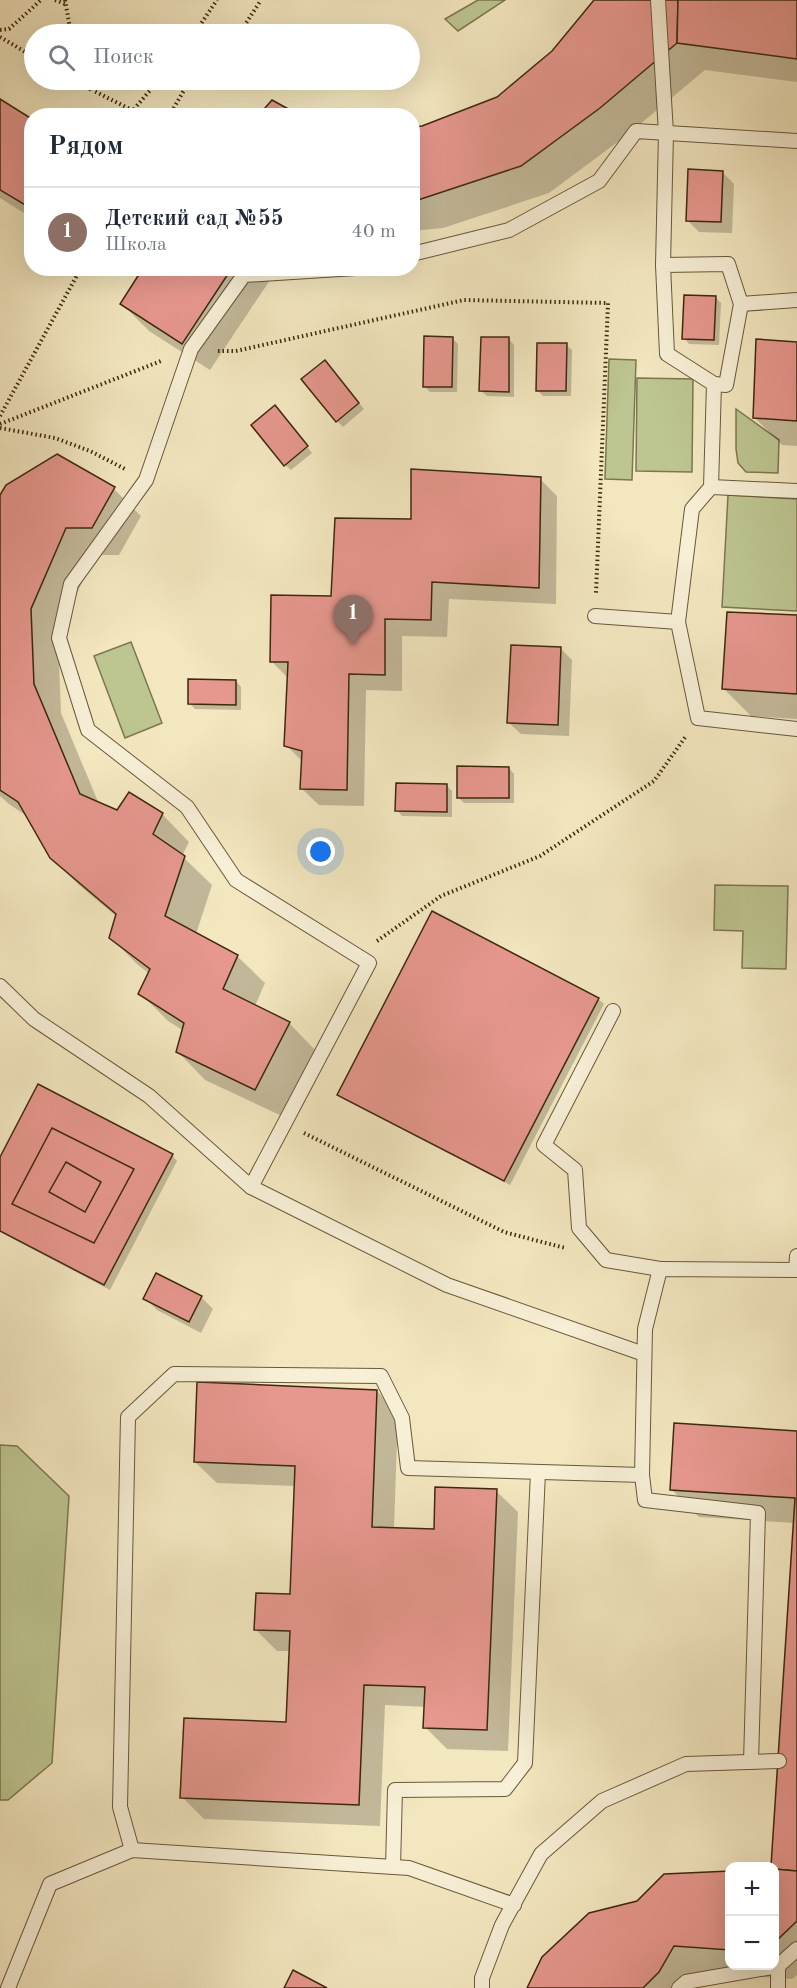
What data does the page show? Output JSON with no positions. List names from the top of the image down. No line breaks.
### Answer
{"page":{"search":"Поиск","heading":"Рядом","list":[{"mark":"1","name":"Детский сад №55","note":"Школа","value":"40 m"}],"pins":"1","map_buttons":["+","−"]}}
